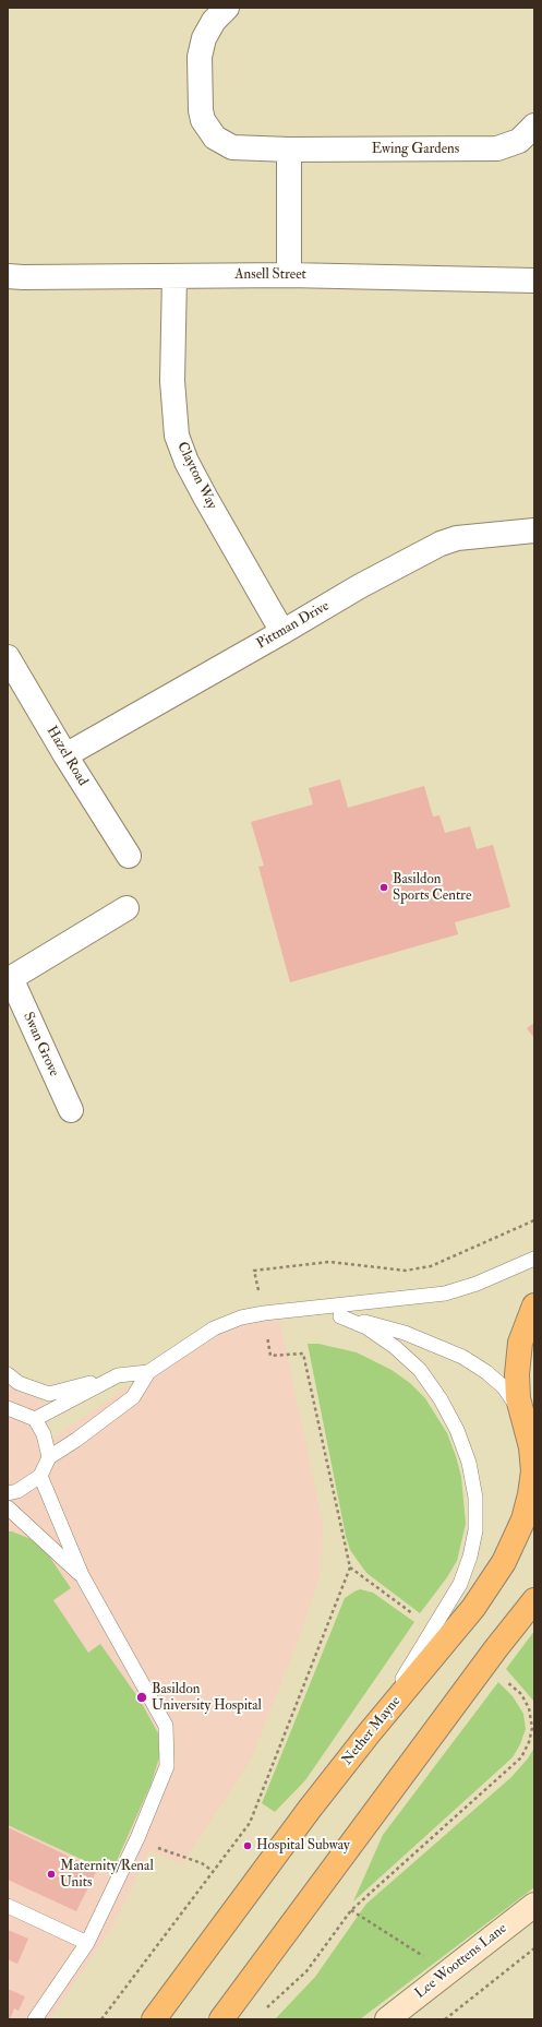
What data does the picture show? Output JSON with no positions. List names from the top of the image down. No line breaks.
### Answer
{"streets":{"main road":["Nether Mayne"],"street":["Ewing Gardens","Ansell Street","Clayton Way","Pittman Drive","Hazel Road","Swan Grove","Lee Woottens Lane"]},"crossings":[["Ansell Street","Clayton Way"],["Clayton Way","Pittman Drive"],["Pittman Drive","Hazel Road"]],"places":["Basildon Sports Centre","Basildon University Hospital","Hospital Subway","Maternity/Renal Units"]}
